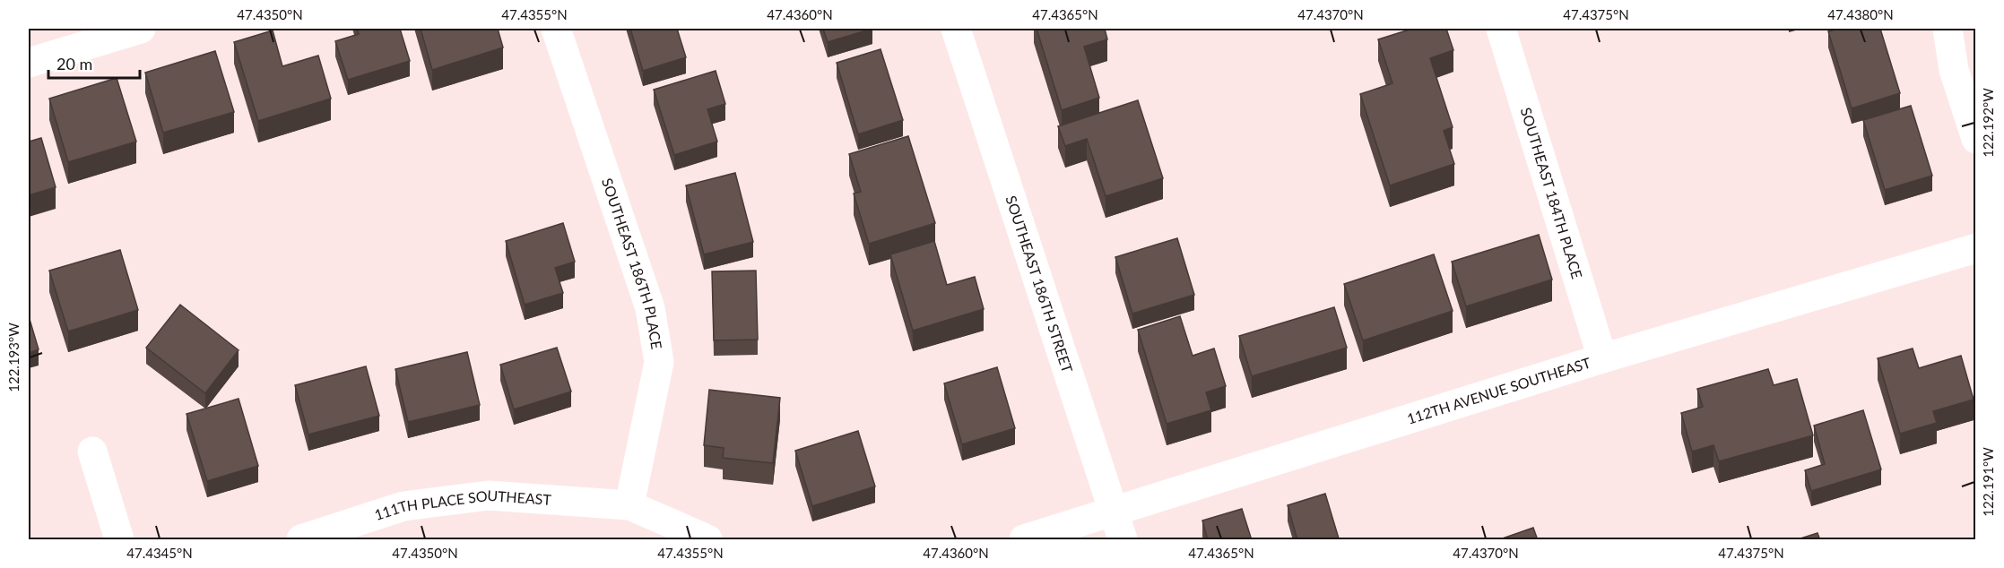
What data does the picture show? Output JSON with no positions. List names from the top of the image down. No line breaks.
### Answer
{"streets":{"street":["SOUTHEAST 184TH PLACE","SOUTHEAST 186TH PLACE","SOUTHEAST 186TH STREET","112TH AVENUE SOUTHEAST","111TH PLACE SOUTHEAST"]},"crossings":[["SOUTHEAST 184TH PLACE","112TH AVENUE SOUTHEAST"],["SOUTHEAST 186TH PLACE","111TH PLACE SOUTHEAST"],["SOUTHEAST 186TH STREET","112TH AVENUE SOUTHEAST"]],"scale_bar":"20 m","coordinates":["47.4350°N","47.4355°N","47.4360°N","47.4365°N","47.4370°N","47.4375°N","47.4380°N","122.192°W","122.193°W","122.191°W","47.4345°N"]}
